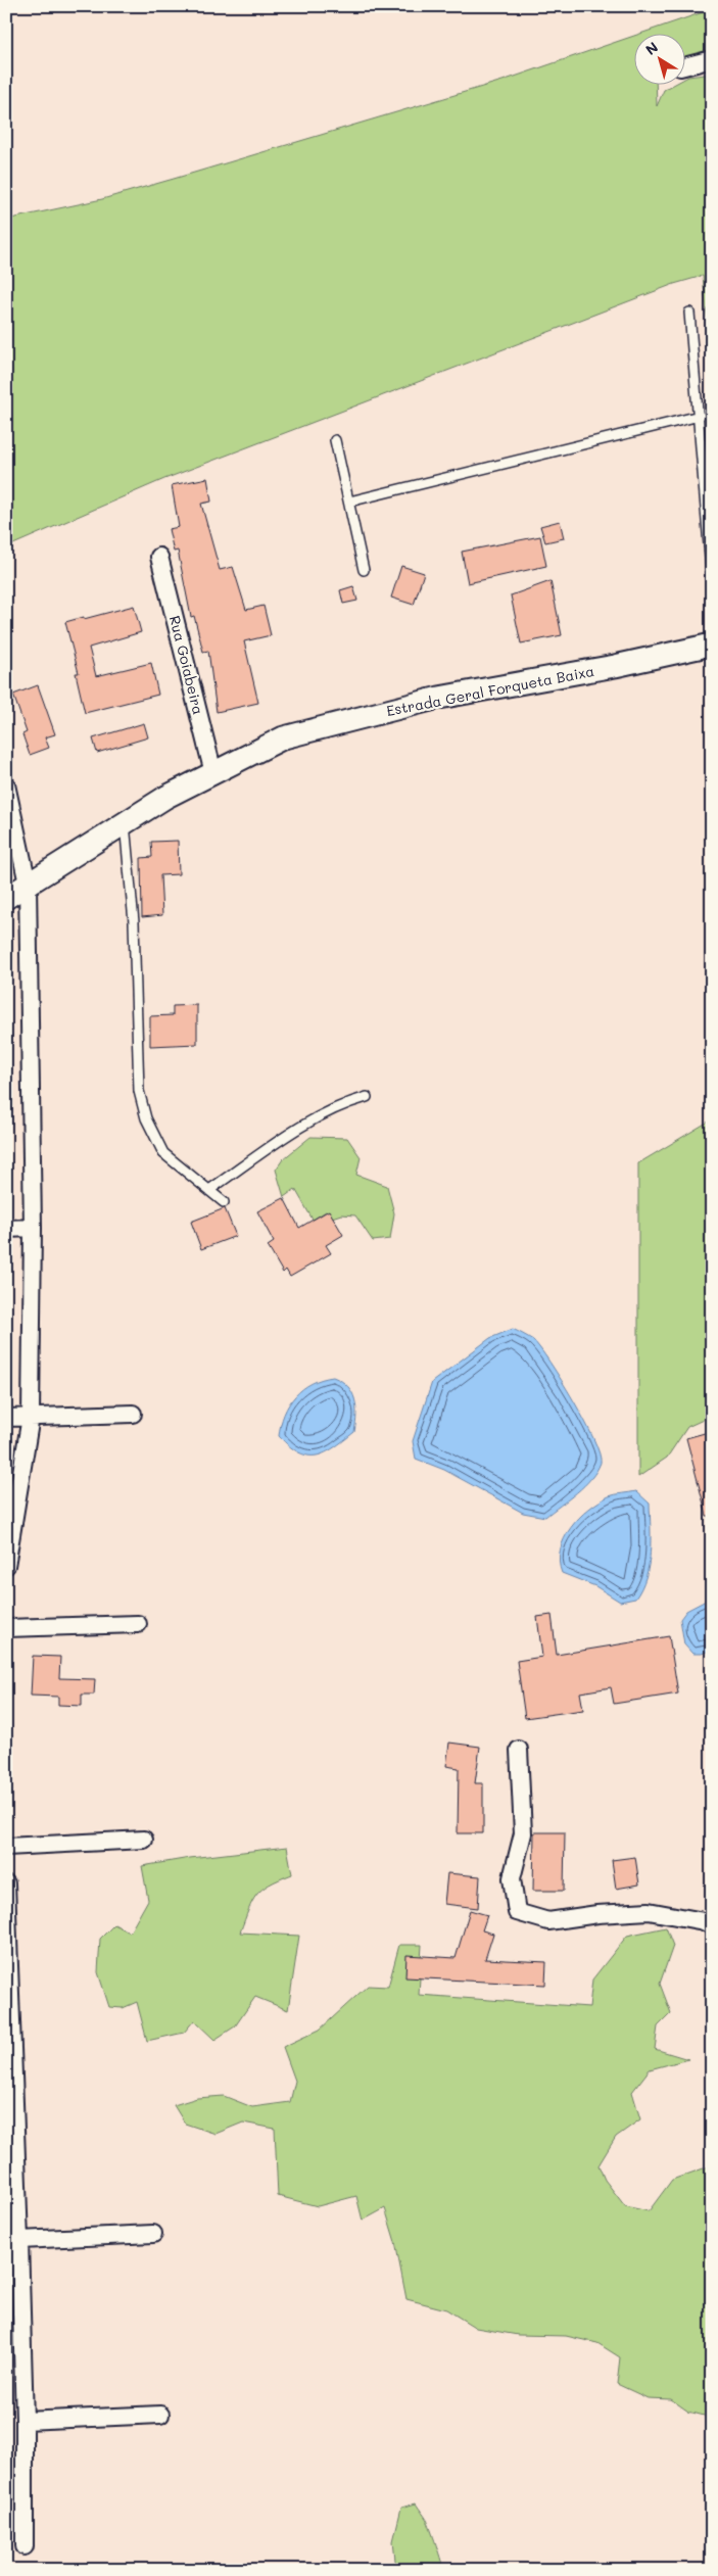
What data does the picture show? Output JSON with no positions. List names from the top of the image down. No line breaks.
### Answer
{"streets":{"street":["Rua Goiabeira","Estrada Geral Forqueta Baixa"]},"crossings":[["Rua Goiabeira","Estrada Geral Forqueta Baixa"]],"north":"top left"}
